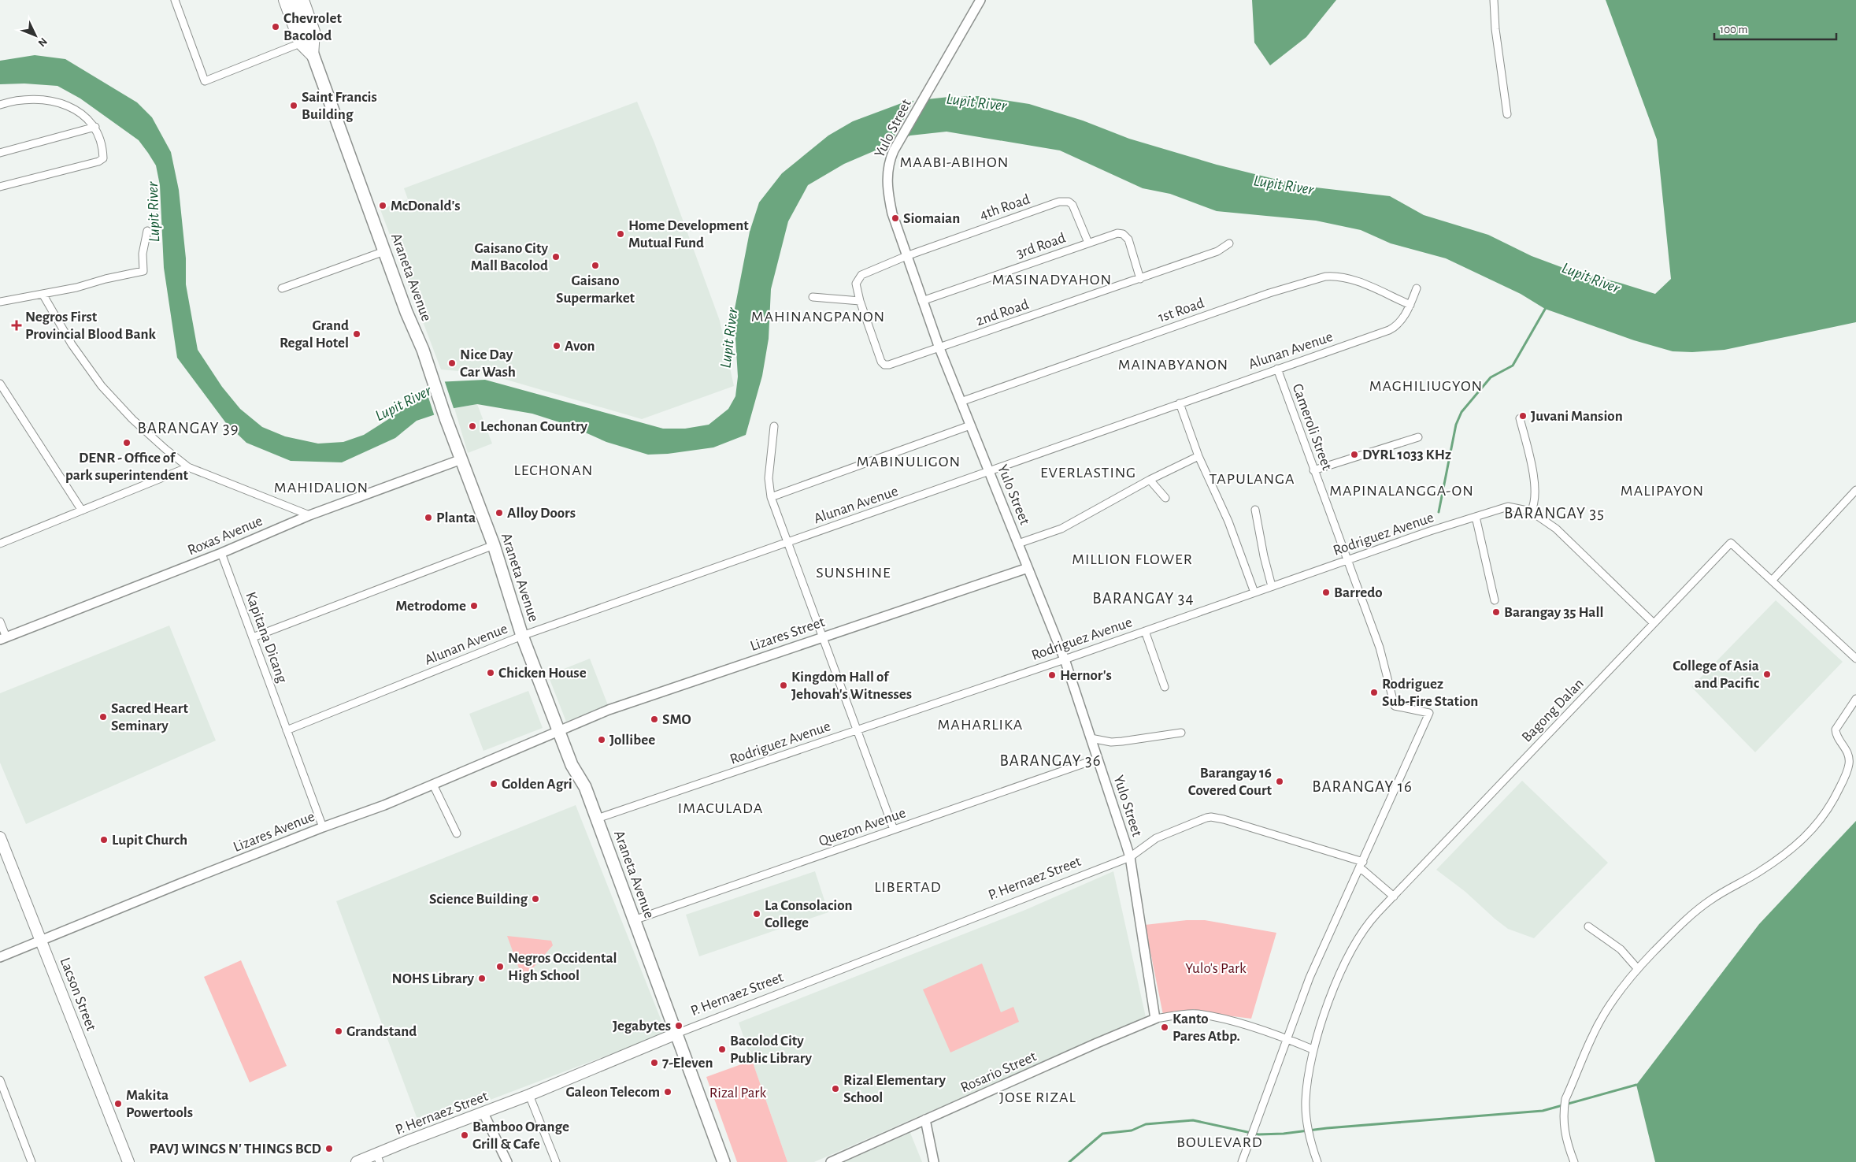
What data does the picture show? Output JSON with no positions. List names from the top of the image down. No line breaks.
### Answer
{"streets":{"main road":["Araneta Avenue","P. Hernaez Street","Lacson Street"],"street":["Yulo Street","4th Road","3rd Road","1st Road","2nd Road","Alunan Avenue","Cameroli Street","Rodriguez Avenue","Roxas Avenue","Lizares Street","Kapitana Dicang","Bagong Dalan","Quezon Avenue","Lizares Avenue","Rosario Street"]},"crossings":[["Yulo Street","4th Road"],["Yulo Street","3rd Road"],["Yulo Street","1st Road"],["Yulo Street","2nd Road"],["Yulo Street","Alunan Avenue"],["Yulo Street","Rodriguez Avenue"],["Yulo Street","Lizares Street"],["Yulo Street","Quezon Avenue"],["Yulo Street","P. Hernaez Street"],["Yulo Street","Rosario Street"],["4th Road","3rd Road"],["4th Road","2nd Road"],["3rd Road","2nd Road"],["Araneta Avenue","Alunan Avenue"],["Araneta Avenue","Rodriguez Avenue"],["Araneta Avenue","Roxas Avenue"],["Araneta Avenue","Lizares Street"],["Araneta Avenue","Quezon Avenue"],["Araneta Avenue","Lizares Avenue"],["Araneta Avenue","P. Hernaez Street"],["1st Road","Alunan Avenue"],["Alunan Avenue","Cameroli Street"],["Alunan Avenue","Kapitana Dicang"],["Cameroli Street","Rodriguez Avenue"],["Cameroli Street","P. Hernaez Street"],["Rodriguez Avenue","Bagong Dalan"],["Roxas Avenue","Kapitana Dicang"],["Lizares Street","Lizares Avenue"],["Kapitana Dicang","Lizares Avenue"],["Lizares Avenue","Lacson Street"]],"districts":["MAABI-ABIHON","MASINADYAHON","MAHINANGPANON","MAINABYANON","MAGHILIUGYON","BARANGAY 39","MABINULIGON","LECHONAN","EVERLASTING","TAPULANGA","MAHIDALION","MAPINALANGGA-ON","MALIPAYON","BARANGAY 35","MILLION FLOWER","SUNSHINE","BARANGAY 34","MAHARLIKA","BARANGAY 36","BARANGAY 16","IMACULADA","LIBERTAD","JOSE RIZAL","BOULEVARD"],"water":["Lupit River"],"parks":["Yulo's Park","Rizal Park"],"places":{"other":["Chevrolet Bacolod","Saint Francis Building","McDonald's","Siomaian","Home Development Mutual Fund","Gaisano City Mall Bacolod","Gaisano Supermarket","Grand Regal Hotel","Avon","Nice Day Car Wash","Juvani Mansion","Lechonan Country","DENR - Office of park superintendent","DYRL 1033 KHz","Alloy Doors","Planta","Barredo","Metrodome","Barangay 35 Hall","Chicken House","College of Asia and Pacific","Hernor's","Kingdom Hall of Jehovah's Witnesses","Rodriguez Sub-Fire Station","Sacred Heart Seminary","SMO","Jollibee","Barangay 16 Covered Court","Golden Agri","Lupit Church","Science Building","La Consolacion College","Negros Occidental High School","NOHS Library","Jegabytes","Kanto Pares Atbp.","Grandstand","Bacolod City Public Library","7-Eleven","Rizal Elementary School","Galeon Telecom","Makita Powertools","Bamboo Orange Grill & Cafe","PAVJ WINGS N' THINGS BCD"],"health":["Negros First Provincial Blood Bank"]},"scale_bar":"100 m","north":"bottom right"}
